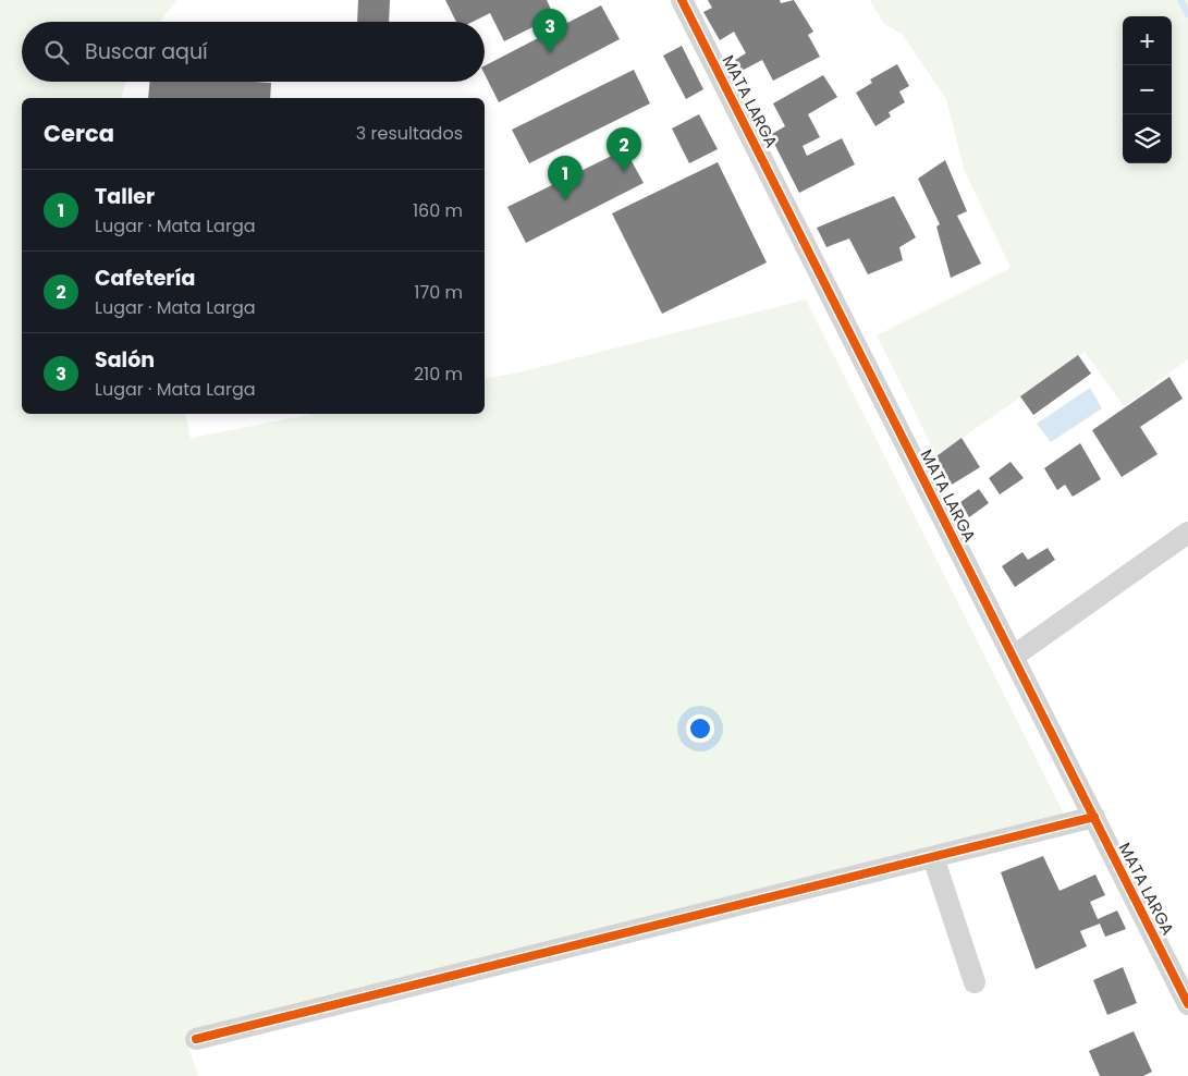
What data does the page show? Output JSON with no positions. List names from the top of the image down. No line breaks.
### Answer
{"streets":{"street":["MATA LARGA"]},"page":{"pins":["3","2","1"],"map_buttons":["+","−"],"search":"Buscar aquí","heading":["Cerca","3 resultados"],"list":[{"mark":"1","name":"Taller","note":"Lugar · Mata Larga","value":"160 m"},{"mark":"2","name":"Cafetería","note":"Lugar · Mata Larga","value":"170 m"},{"mark":"3","name":"Salón","note":"Lugar · Mata Larga","value":"210 m"}]}}
